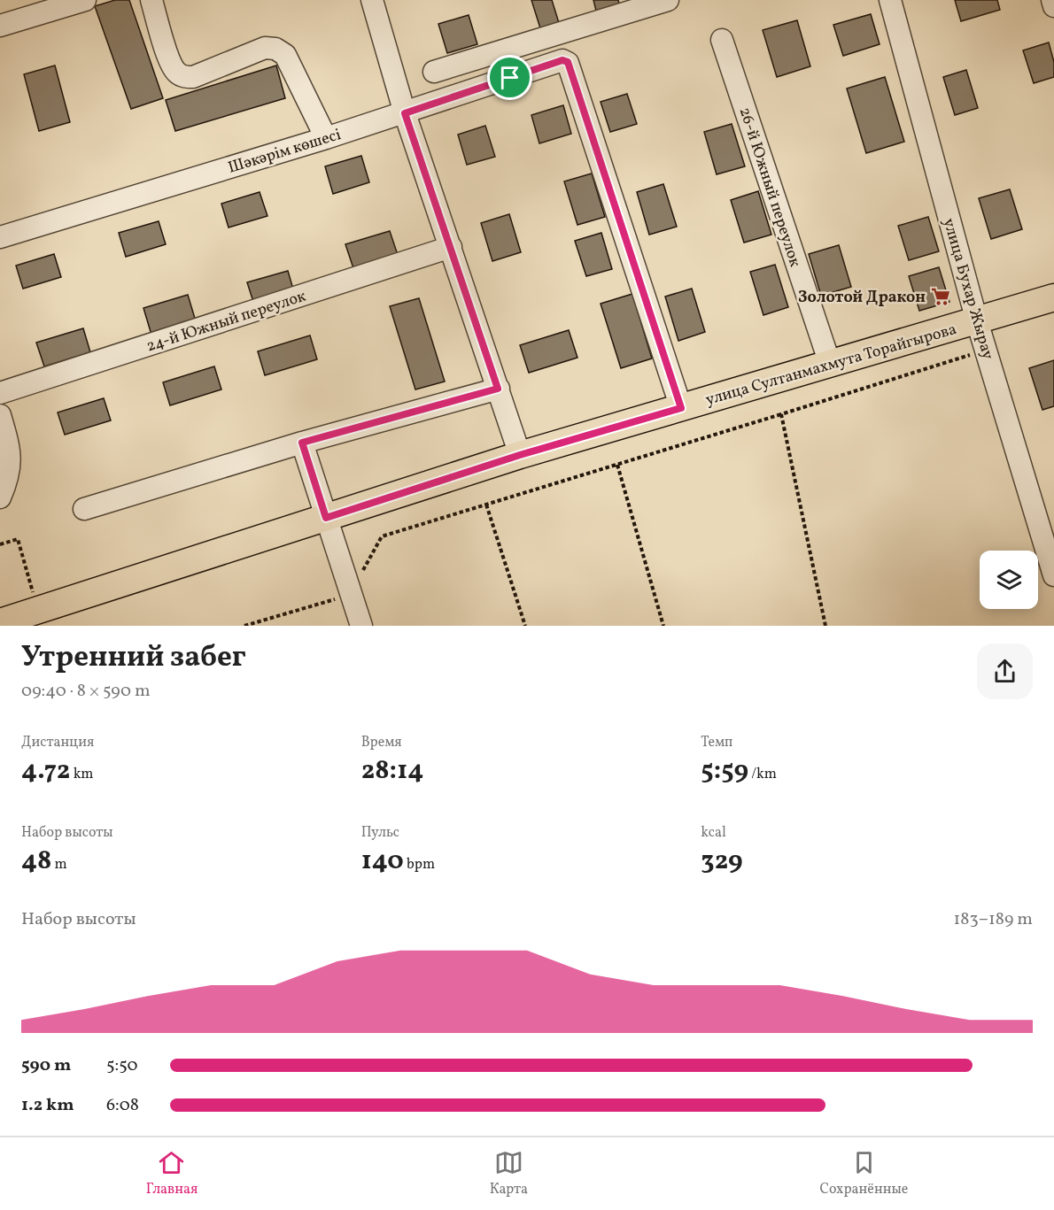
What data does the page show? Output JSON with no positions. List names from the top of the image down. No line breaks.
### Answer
{"streets":{"main road":["улица Султанмахмута Торайгырова"],"street":["Шәкәрім көшесі","26-й Южный переулок","улица Бухар Жырау","24-й Южный переулок"]},"crossings":[["Шәкәрім көшесі","улица Султанмахмута Торайгырова"],["26-й Южный переулок","улица Султанмахмута Торайгырова"],["улица Бухар Жырау","улица Султанмахмута Торайгырова"]],"places":{"supermarket":["Золотой Дракон"]},"page":{"heading":["Утренний забег","09:40 · 8 × 590 m"],"stats":[["Дистанция","4.72 km"],["Время","28:14"],["Темп","5:59 /km"],["Набор высоты","48 m"],["Пульс","140 bpm"],["kcal","329"]],"chart":["Набор высоты","183–189 m"],"list":[{"name":"590 m","note":"5:50"},{"name":"1.2 km","note":"6:08"}],"tabs":["Главная","Карта","Сохранённые"]}}
